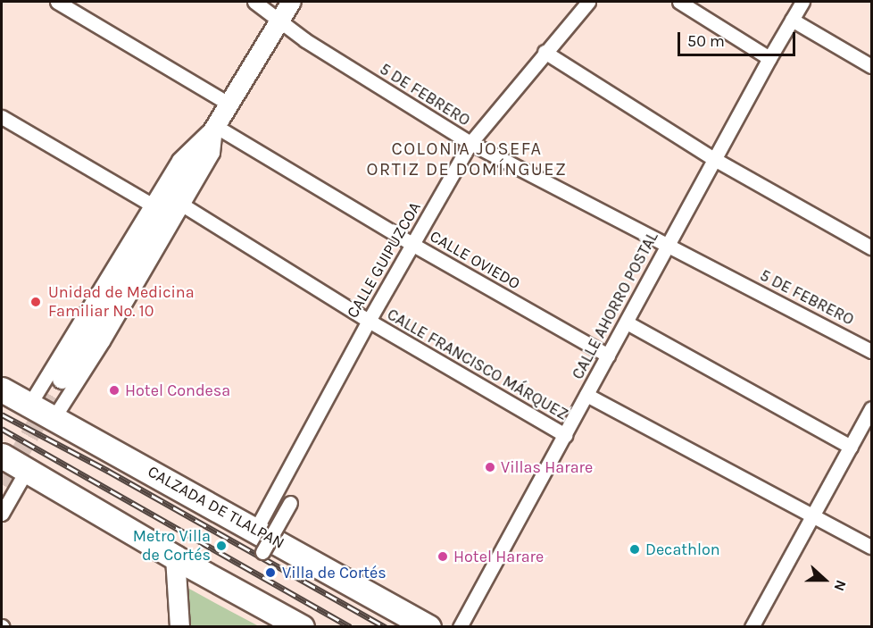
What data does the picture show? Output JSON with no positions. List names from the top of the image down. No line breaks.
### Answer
{"streets":{"highway":["CALZADA DE TLALPAN"],"street":["5 DE FEBRERO","CALLE GUIPUZCOA","CALLE OVIEDO","CALLE AHORRO POSTAL","CALLE FRANCISCO MÁRQUEZ"]},"crossings":[["5 DE FEBRERO","CALLE GUIPUZCOA"],["5 DE FEBRERO","CALLE AHORRO POSTAL"],["CALLE GUIPUZCOA","CALLE OVIEDO"],["CALLE GUIPUZCOA","CALLE FRANCISCO MÁRQUEZ"],["CALLE GUIPUZCOA","CALZADA DE TLALPAN"],["CALLE OVIEDO","CALLE AHORRO POSTAL"],["CALLE AHORRO POSTAL","CALLE FRANCISCO MÁRQUEZ"]],"districts":["COLONIA JOSEFA ORTIZ DE DOMÍNGUEZ"],"places":["Unidad de Medicina Familiar No. 10","Hotel Condesa","Villas Harare","Metro Villa de Cortés","Decathlon","Hotel Harare","Villa de Cortés"],"scale_bar":"50 m","north":"right"}
